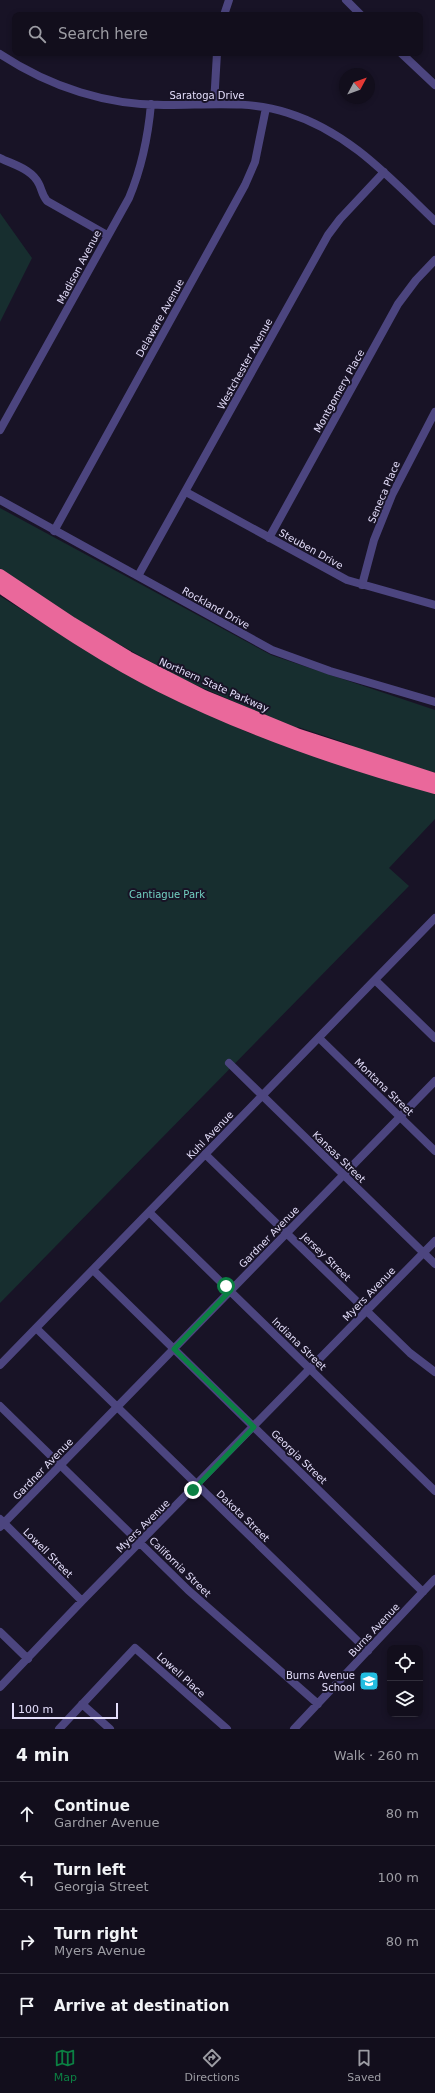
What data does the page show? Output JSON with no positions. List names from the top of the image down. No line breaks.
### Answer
{"streets":{"highway":["Northern State Parkway"],"street":["Saratoga Drive","Madison Avenue","Delaware Avenue","Westchester Avenue","Montgomery Place","Seneca Place","Steuben Drive","Rockland Drive","Montana Street","Kuhl Avenue","Kansas Street","Gardner Avenue","Jersey Street","Myers Avenue","Indiana Street","Georgia Street","Dakota Street","Lowell Street","California Street","Burns Avenue","Lowell Place"]},"crossings":[["Saratoga Drive","Madison Avenue"],["Saratoga Drive","Delaware Avenue"],["Saratoga Drive","Westchester Avenue"],["Delaware Avenue","Rockland Drive"],["Westchester Avenue","Steuben Drive"],["Westchester Avenue","Rockland Drive"],["Montgomery Place","Steuben Drive"],["Seneca Place","Steuben Drive"],["Montana Street","Kuhl Avenue"],["Montana Street","Gardner Avenue"],["Kuhl Avenue","Kansas Street"],["Kuhl Avenue","Jersey Street"],["Kuhl Avenue","Indiana Street"],["Kuhl Avenue","Georgia Street"],["Kuhl Avenue","Dakota Street"],["Kansas Street","Gardner Avenue"],["Kansas Street","Myers Avenue"],["Gardner Avenue","Jersey Street"],["Gardner Avenue","Indiana Street"],["Gardner Avenue","Georgia Street"],["Gardner Avenue","Dakota Street"],["Gardner Avenue","Lowell Street"],["Gardner Avenue","California Street"],["Jersey Street","Myers Avenue"],["Myers Avenue","Indiana Street"],["Myers Avenue","Georgia Street"],["Myers Avenue","Dakota Street"],["Myers Avenue","Lowell Street"],["Myers Avenue","California Street"],["Georgia Street","Burns Avenue"],["Dakota Street","Burns Avenue"],["California Street","Burns Avenue"]],"parks":["Cantiague Park"],"places":{"school or university":["Burns Avenue School"]},"scale_bar":"100 m","north":"top right","page":{"search":"Search here","scale":"100 m","heading":["4 min","Walk · 260 m"],"list":[["Continue","Gardner Avenue","80 m"],["Turn left","Georgia Street","100 m"],["Turn right","Myers Avenue","80 m"],"Arrive at destination"],"nav":["Map","Directions","Saved"]}}
